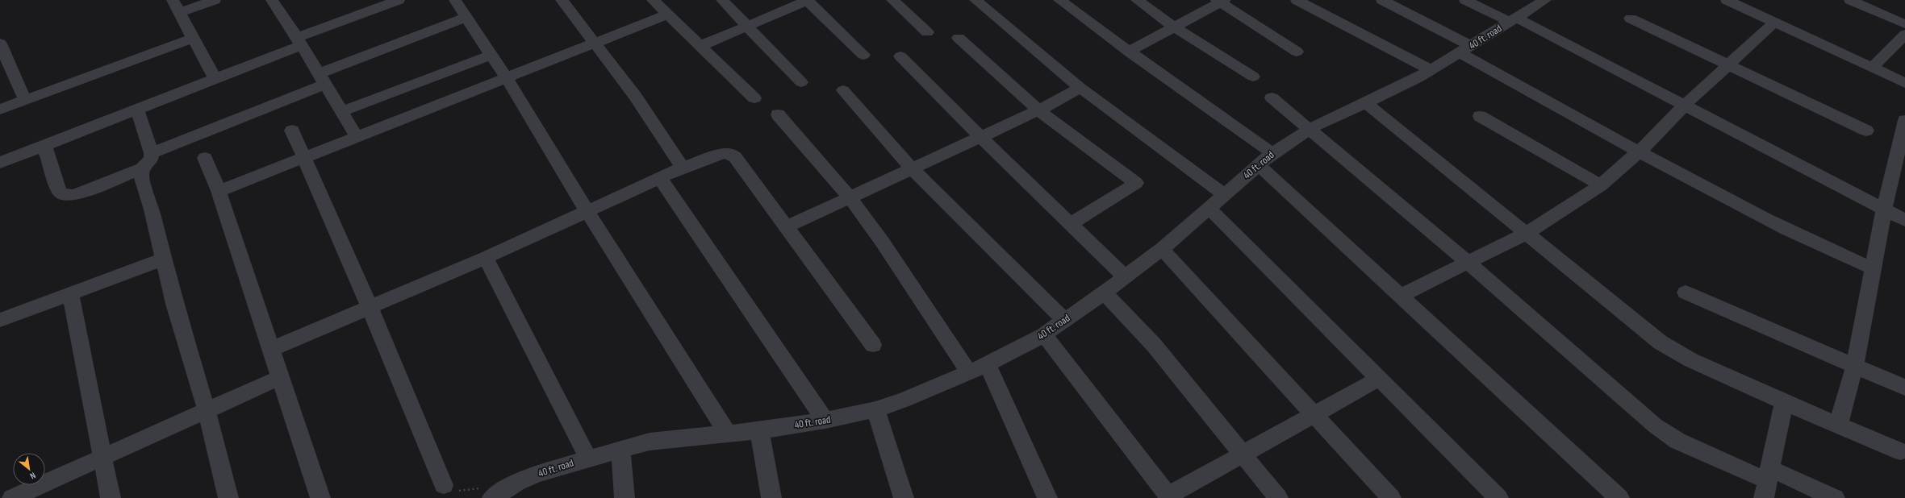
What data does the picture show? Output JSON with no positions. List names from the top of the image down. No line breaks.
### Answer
{"streets":{"street":["40 ft. road"]},"north":"bottom right"}
